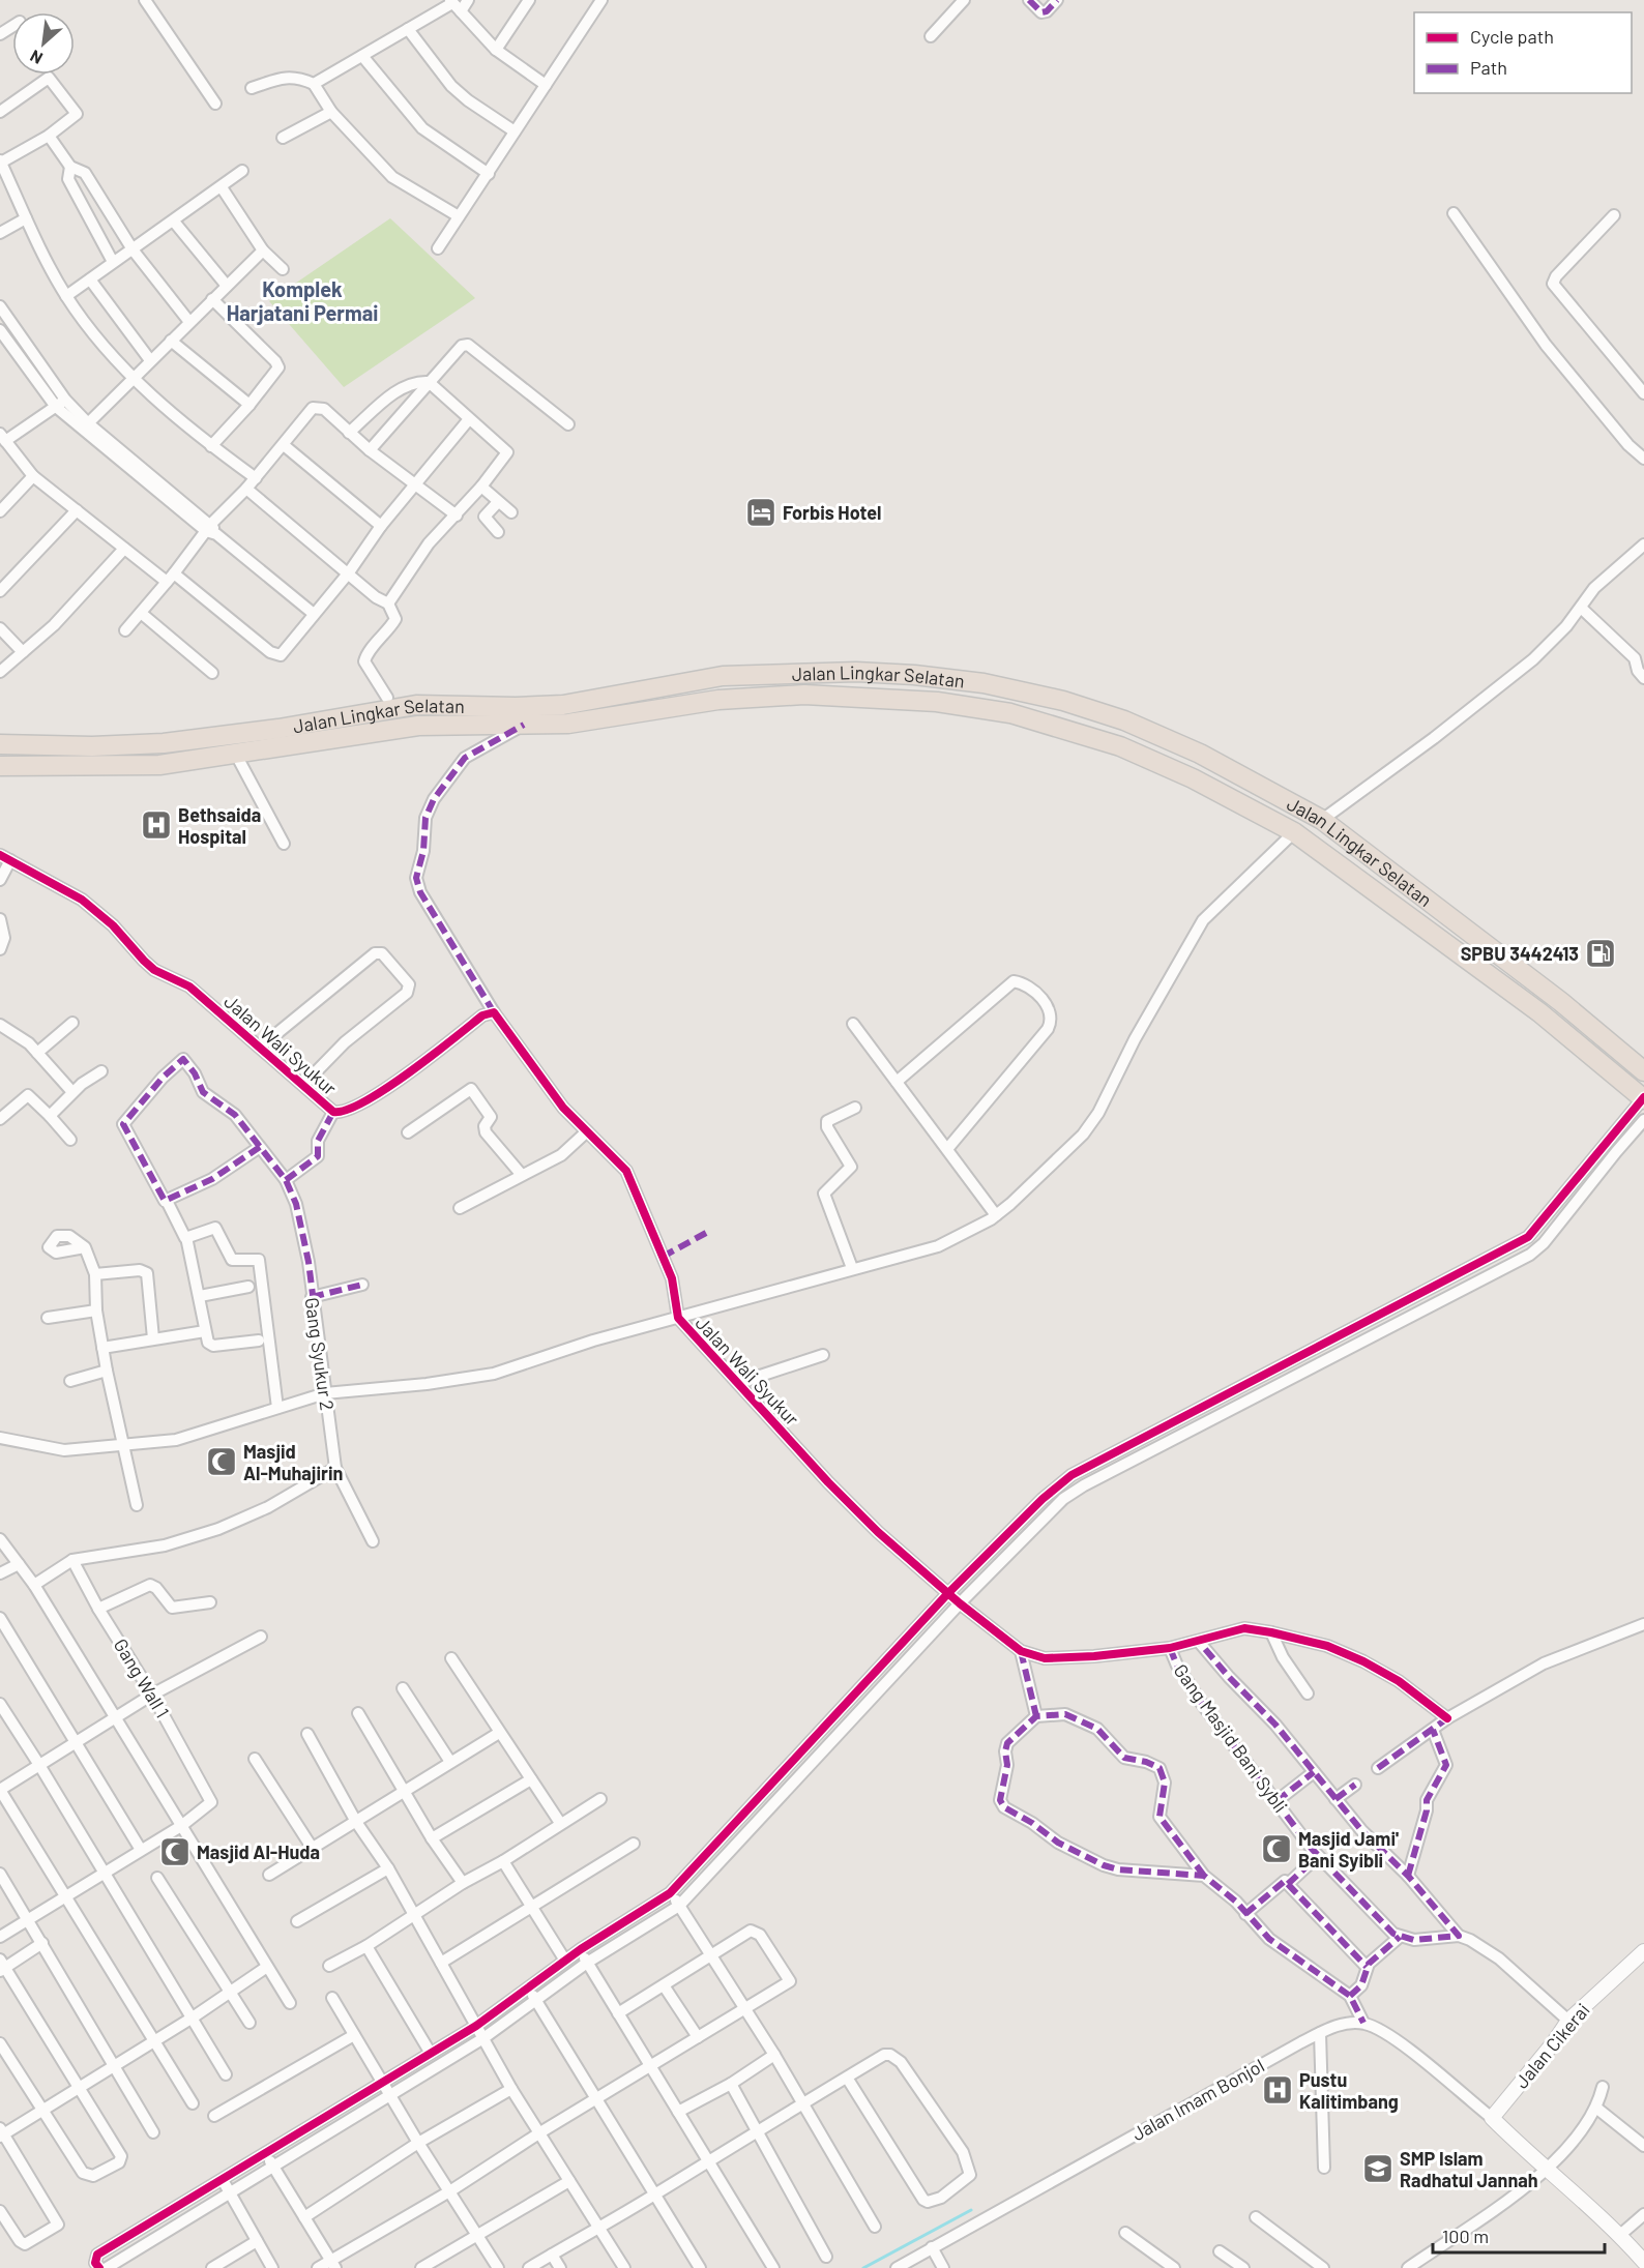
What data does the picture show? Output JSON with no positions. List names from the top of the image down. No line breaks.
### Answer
{"streets":{"highway":["Jalan Lingkar Selatan"],"street":["Jalan Wali Syukur","Gang Syukur 2","Gang Wall 1","Gang Masjid Bani Sybli","Jalan Cikerai","Jalan Imam Bonjol"]},"crossings":[["Jalan Wali Syukur","Gang Masjid Bani Sybli"]],"districts":["Komplek Harjatani Permai"],"places":{"hotel":["Forbis Hotel"],"hospital":["Bethsaida Hospital","Pustu Kalitimbang"],"fuel station":["SPBU 3442413"],"mosque":["Masjid Al-Muhajirin","Masjid Jami' Bani Syibli","Masjid Al-Huda"],"school or university":["SMP Islam Radhatul Jannah"]},"legend":["Cycle path","Path"],"scale_bar":"100 m","north":"bottom left"}
